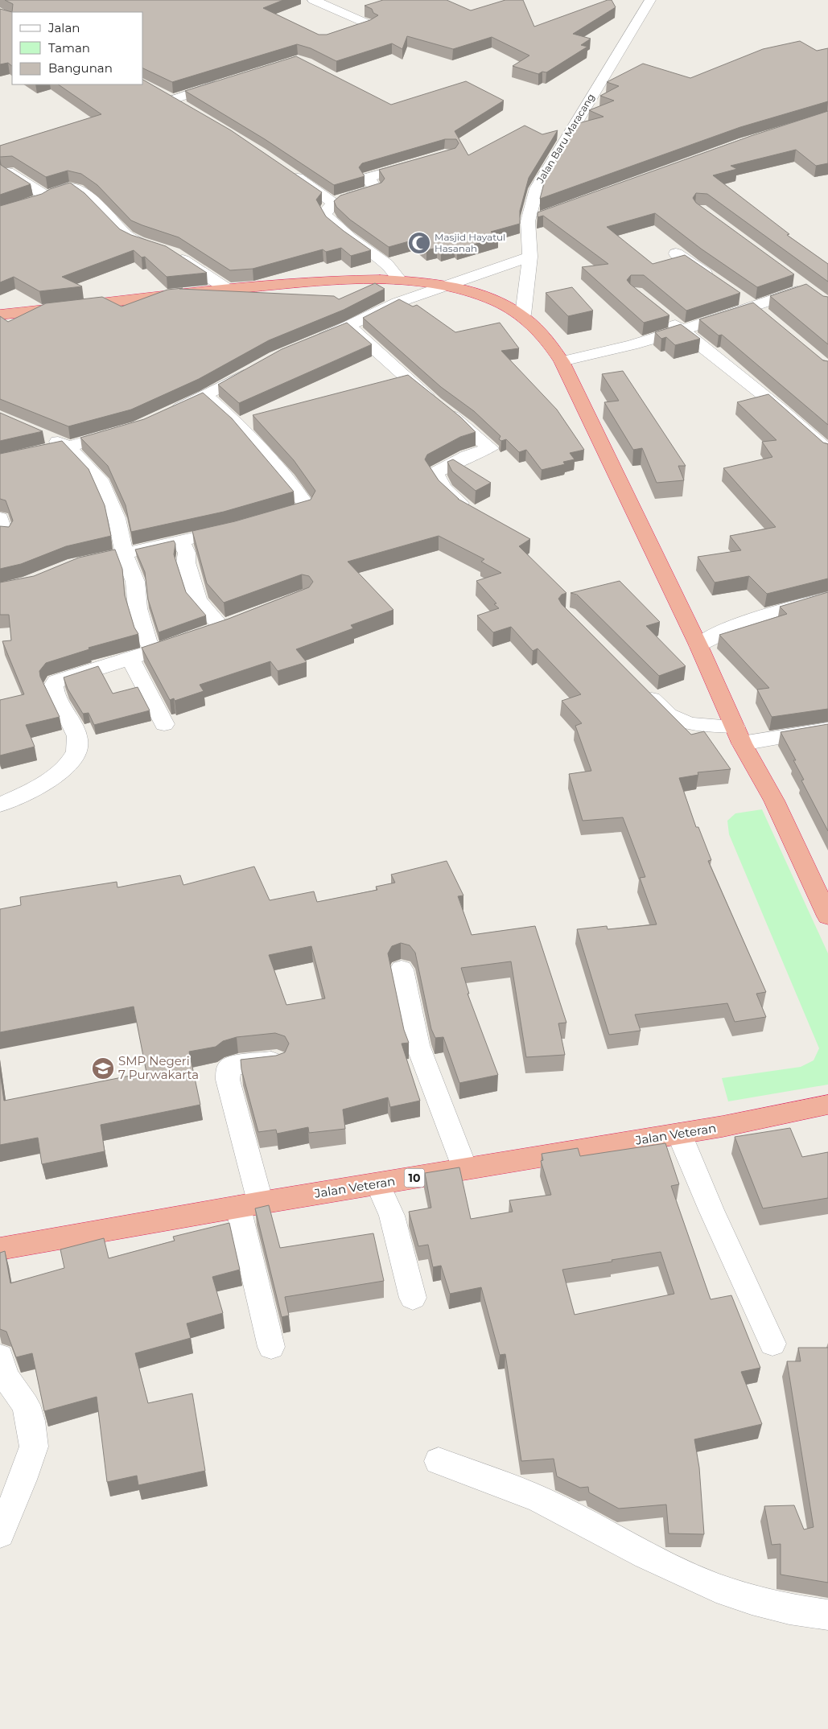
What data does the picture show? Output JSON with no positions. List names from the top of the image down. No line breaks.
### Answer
{"streets":{"highway":["Jalan Veteran","10"],"street":["Jalan Baru Maracang"]},"places":{"mosque":["Masjid Hayatul Hasanah"],"school or university":["SMP Negeri 7 Purwakarta"]},"legend":["Jalan","Taman","Bangunan"]}
